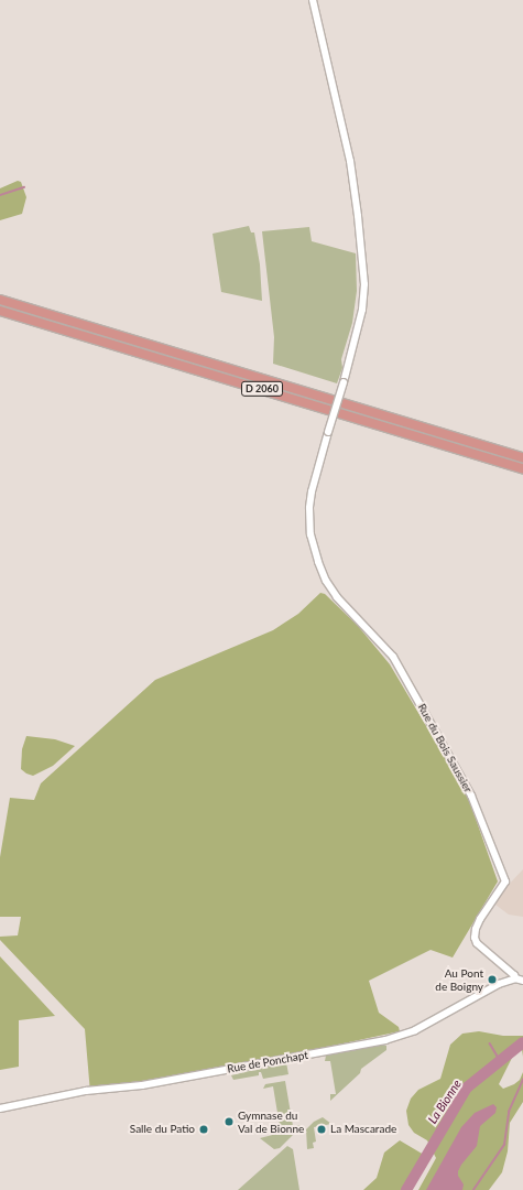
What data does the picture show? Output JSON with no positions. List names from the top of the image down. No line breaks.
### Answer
{"streets":{"highway":["D 2060"],"street":["Rue du Bois Saussier","Rue de Ponchapt"]},"crossings":[["Rue du Bois Saussier","Rue de Ponchapt"]],"water":["La Bionne"],"places":["Au Pont de Boigny","Gymnase du Val de Bionne","Salle du Patio","La Mascarade"]}
